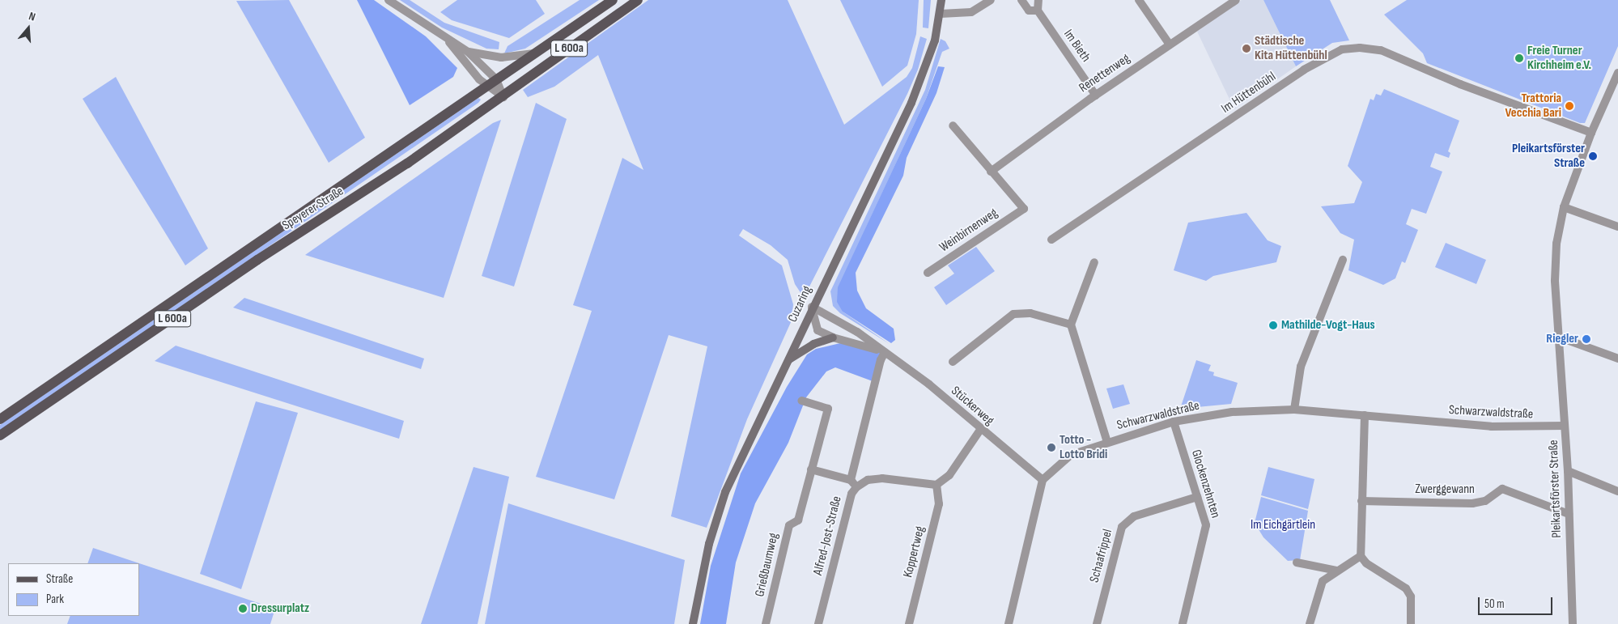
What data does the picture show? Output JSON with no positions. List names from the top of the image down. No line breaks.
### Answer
{"streets":{"main road":["L 600a","Speyerer Straße","Cuzaring"],"street":["Im Bieth","Renettenweg","Im Hüttenbühl","Weinbirnenweg","Stückerweg","Schwarzwaldstraße","Glockenzehnten","Pleikartsförster Straße","Zwerggewann","Alfred-Jost-Straße","Koppertweg","Schaafrippel","Grießbaumweg"]},"crossings":[["Im Bieth","Renettenweg"],["Renettenweg","Weinbirnenweg"],["Im Hüttenbühl","Pleikartsförster Straße"],["Cuzaring","Stückerweg"],["Stückerweg","Schwarzwaldstraße"],["Stückerweg","Alfred-Jost-Straße"],["Schwarzwaldstraße","Glockenzehnten"],["Schwarzwaldstraße","Pleikartsförster Straße"],["Glockenzehnten","Schaafrippel"],["Pleikartsförster Straße","Zwerggewann"],["Alfred-Jost-Straße","Koppertweg"]],"parks":["Im Eichgärtlein"],"places":["Städtische Kita Hüttenbühl","Freie Turner Kirchheim e.V.","Trattoria Vecchia Bari","Pleikartsförster Straße","Mathilde-Vogt-Haus","Riegler","Totto - Lotto Bridi","Dressurplatz"],"legend":["Straße","Park"],"scale_bar":"50 m","north":"top"}
